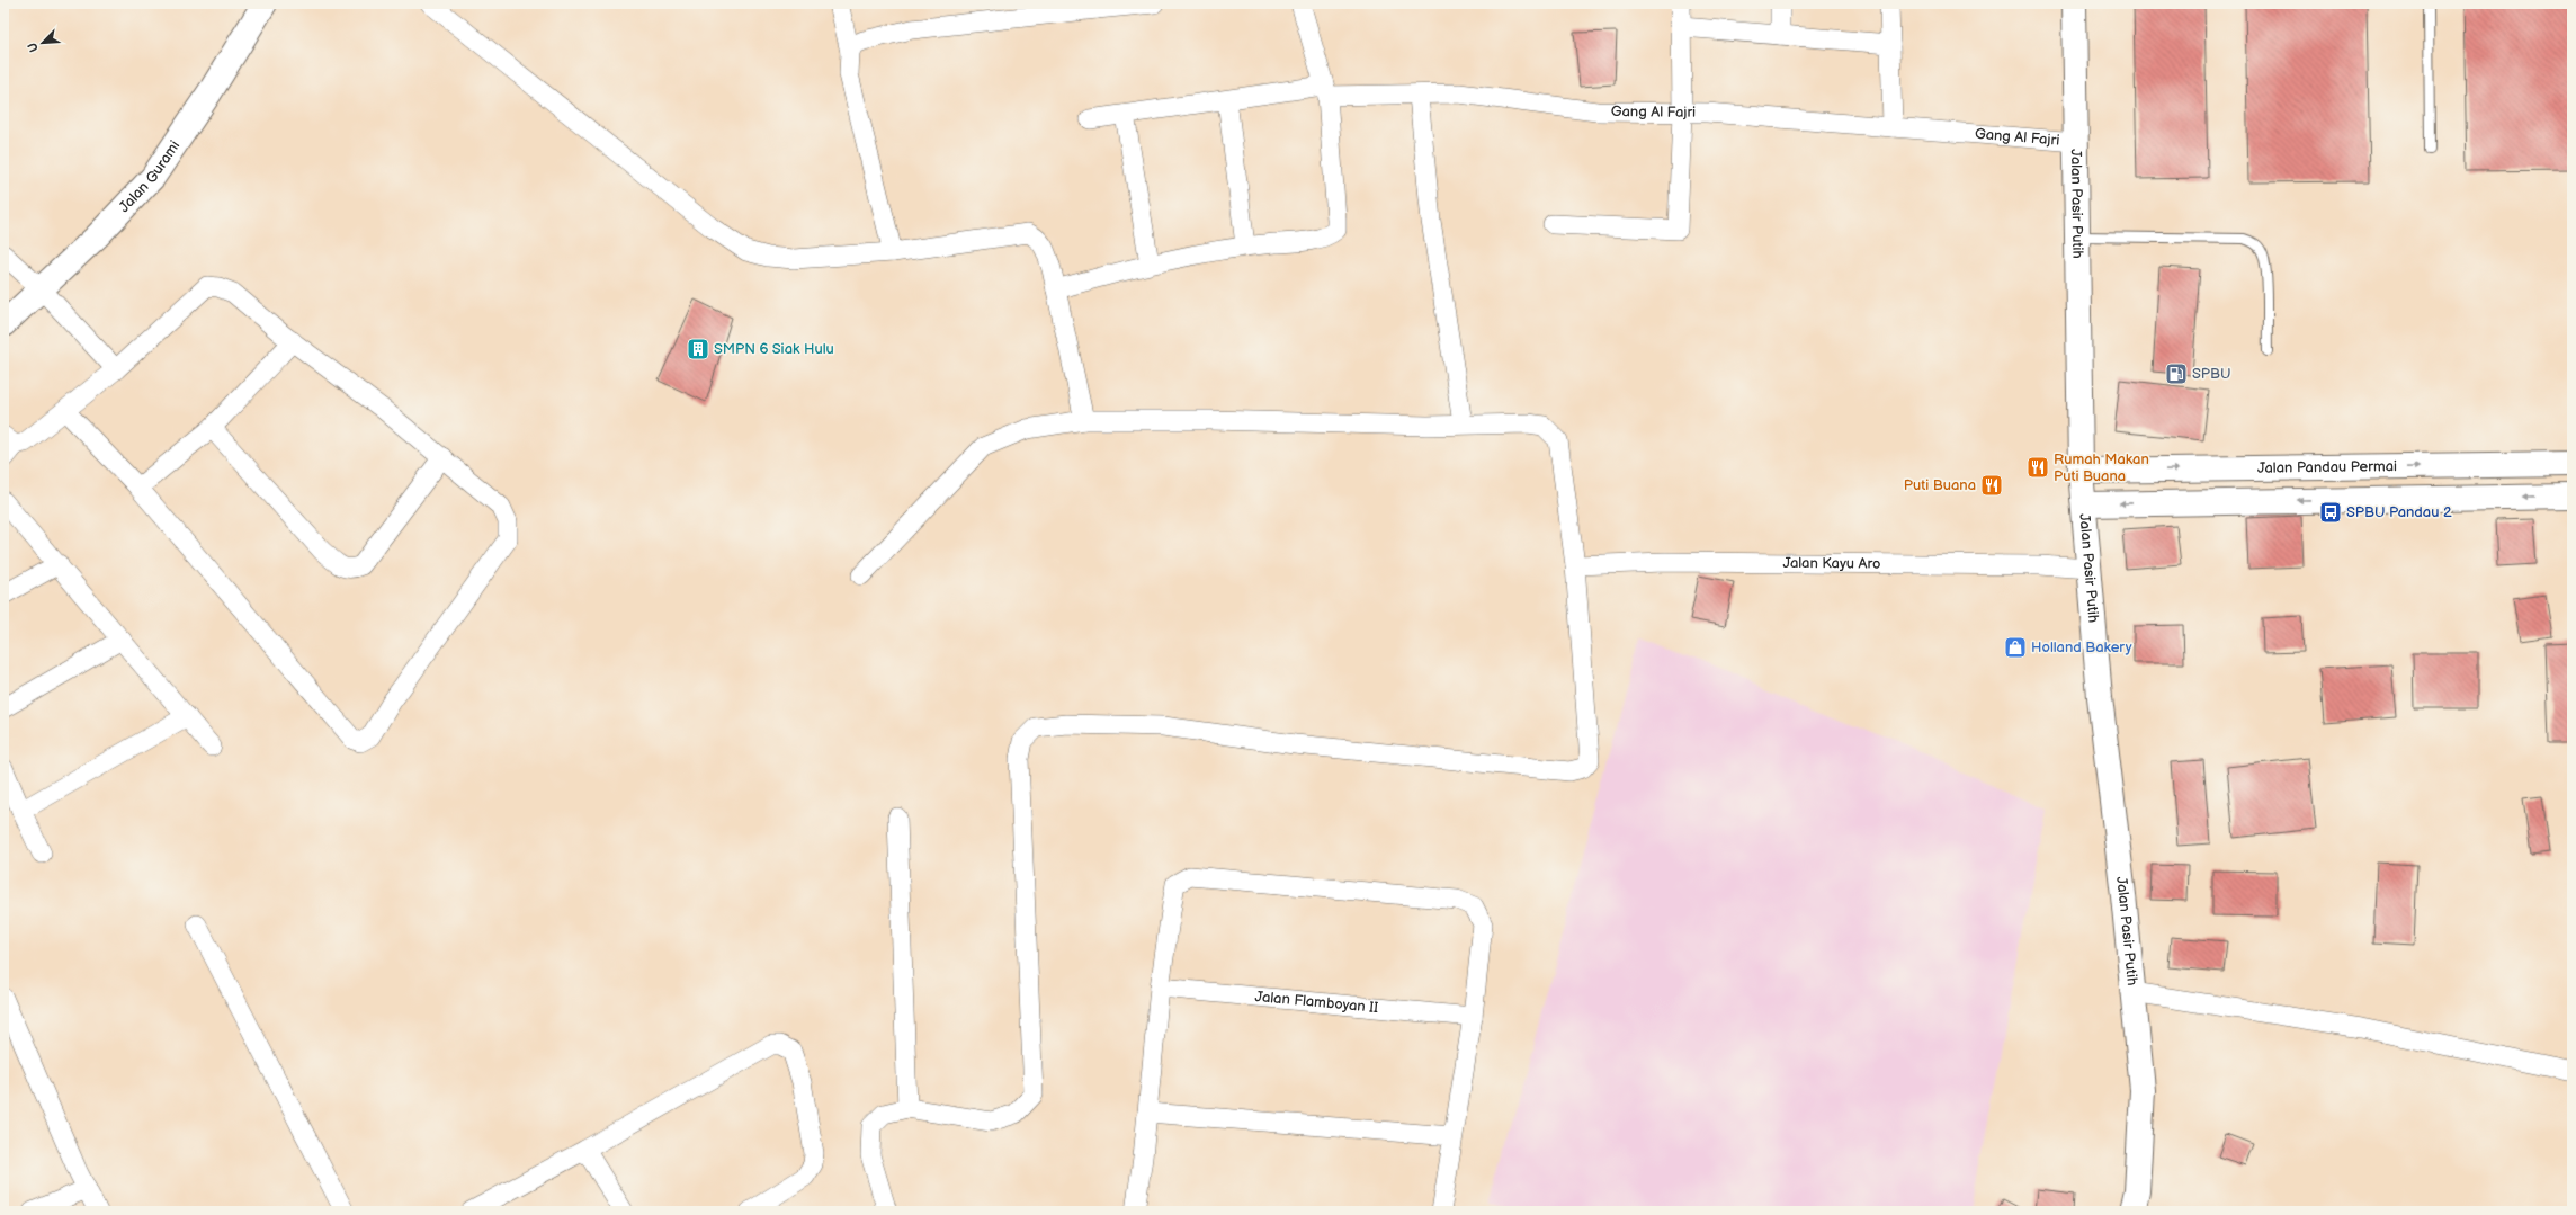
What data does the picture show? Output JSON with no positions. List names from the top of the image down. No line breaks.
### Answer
{"streets":{"main road":["Jalan Gurami","Jalan Pasir Putih","Jalan Pandau Permai"],"street":["Gang Al Fajri","Jalan Kayu Aro","Jalan Flamboyan II"]},"crossings":[["Gang Al Fajri","Jalan Pasir Putih"],["Jalan Pasir Putih","Jalan Pandau Permai"],["Jalan Pasir Putih","Jalan Kayu Aro"]],"places":{"building":["SMPN 6 Siak Hulu"],"fuel station":["SPBU"],"restaurant":["Rumah Makan Puti Buana","Puti Buana"],"bus stop":["SPBU Pandau 2"],"shop":["Holland Bakery"]},"north":"bottom left"}
